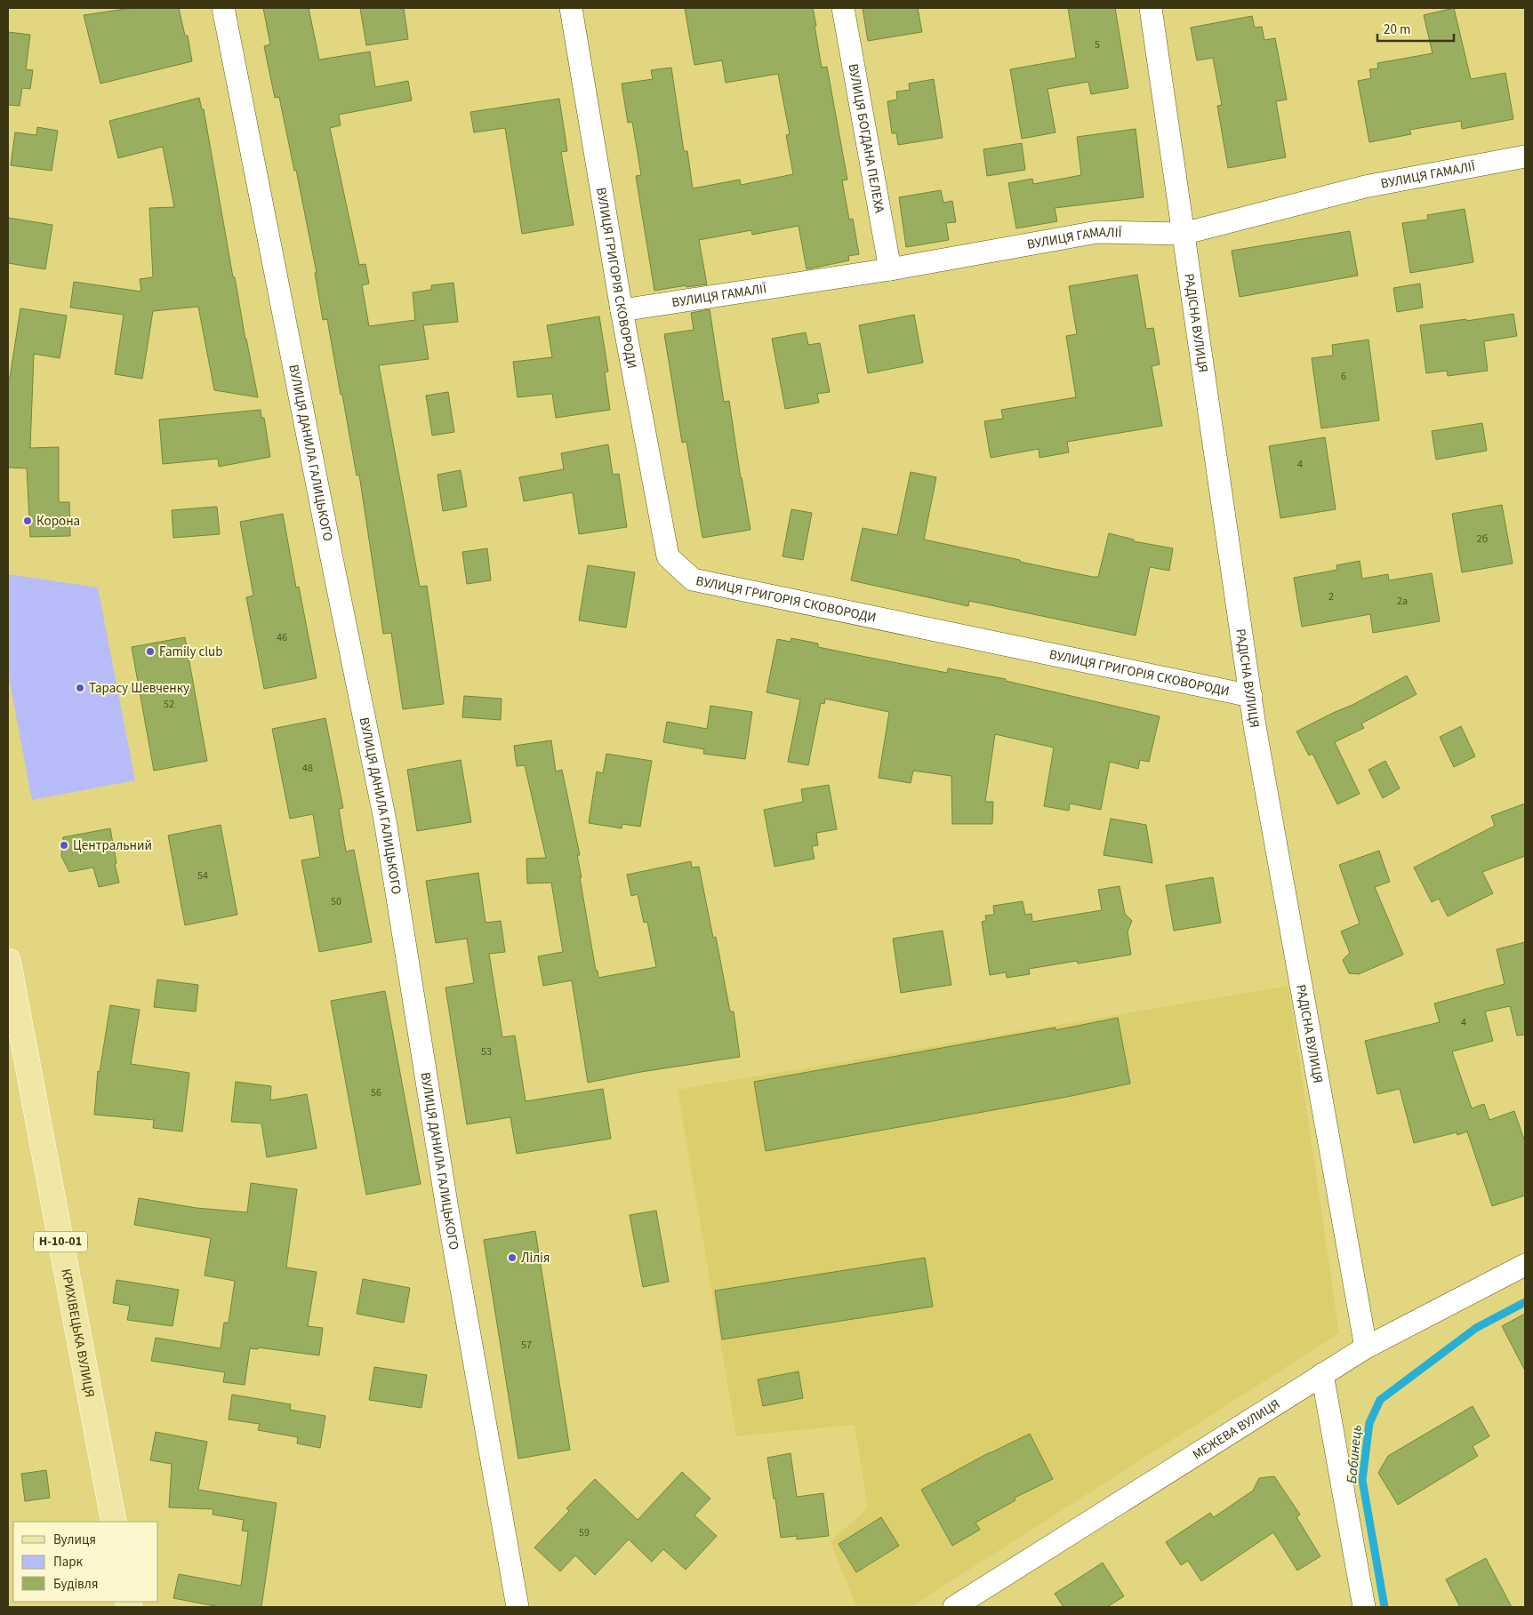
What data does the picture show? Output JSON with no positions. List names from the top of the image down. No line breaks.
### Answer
{"streets":{"main road":["Н-10-01","КРИХІВЕЦЬКА ВУЛИЦЯ"],"street":["ВУЛИЦЯ БОГДАНА ПЕЛЕХА","ВУЛИЦЯ ГАМАЛІЇ","ВУЛИЦЯ ГРИГОРІЯ СКОВОРОДИ","РАДІСНА ВУЛИЦЯ","ВУЛИЦЯ ДАНИЛА ГАЛИЦЬКОГО","МЕЖЕВА ВУЛИЦЯ"]},"crossings":[["ВУЛИЦЯ БОГДАНА ПЕЛЕХА","ВУЛИЦЯ ГАМАЛІЇ"],["ВУЛИЦЯ ГАМАЛІЇ","ВУЛИЦЯ ГРИГОРІЯ СКОВОРОДИ"],["ВУЛИЦЯ ГАМАЛІЇ","РАДІСНА ВУЛИЦЯ"],["ВУЛИЦЯ ГРИГОРІЯ СКОВОРОДИ","РАДІСНА ВУЛИЦЯ"],["РАДІСНА ВУЛИЦЯ","МЕЖЕВА ВУЛИЦЯ"]],"water":["Бабинець"],"places":["Корона","Family club","Тарасу Шевченку","Центральний","Лілія"],"house_numbers":["5","6","4","2б","2","2а","46","52","48","54","50","4","53","56","57","59"],"legend":["Вулиця","Парк","Будівля"],"scale_bar":"20 m"}
